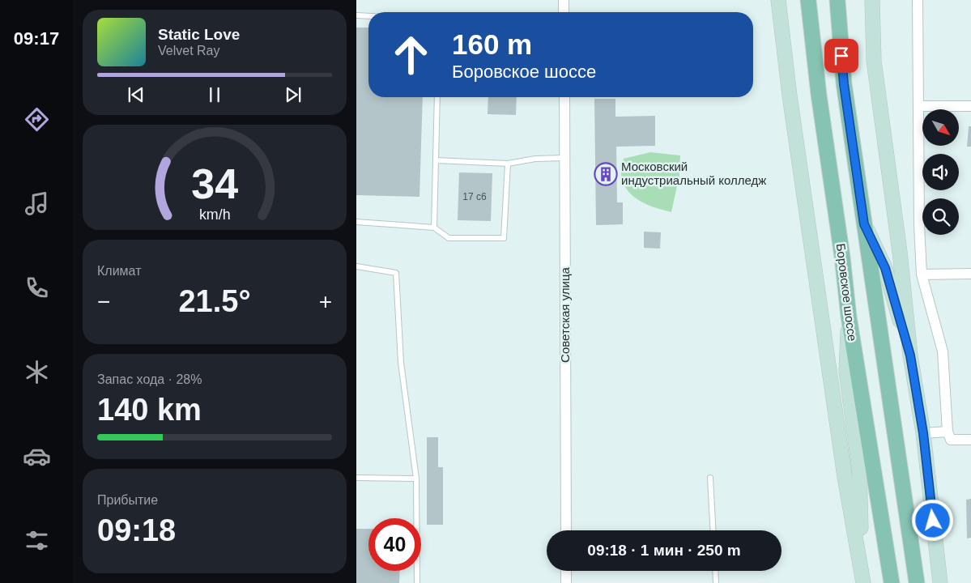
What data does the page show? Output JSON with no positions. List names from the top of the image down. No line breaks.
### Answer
{"streets":{"main road":["Боровское шоссе"],"street":["Советская улица"]},"places":{"building":["Московский индустриальный колледж"]},"house_numbers":["17 с6"],"north":"bottom right","page":{"tabs":"09:17","turn":["160 m","Боровское шоссе"],"song":["Static Love","Velvet Ray"],"tile":["Климат",["Запас хода · 28%","140 km"],["Прибытие","09:18"]],"heat":["−","21.5°","+"],"limit":"40","trip":"09:18 · 1 мин · 250 m","gauge":["34","km/h"]}}
